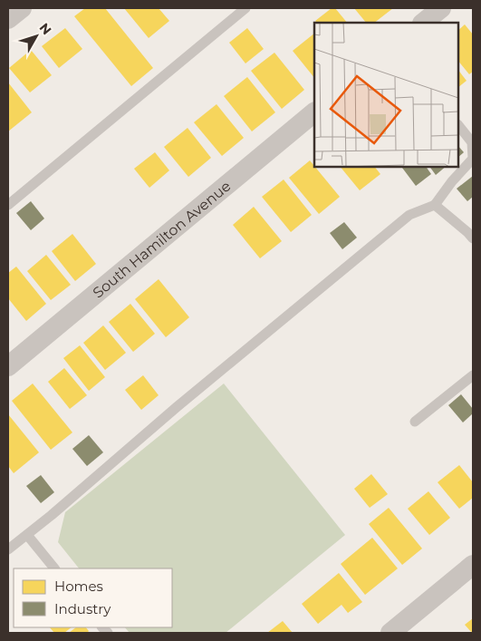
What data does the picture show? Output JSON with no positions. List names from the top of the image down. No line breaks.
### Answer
{"streets":{"street":["South Hamilton Avenue"]},"legend":["Homes","Industry"],"north":"top right"}
